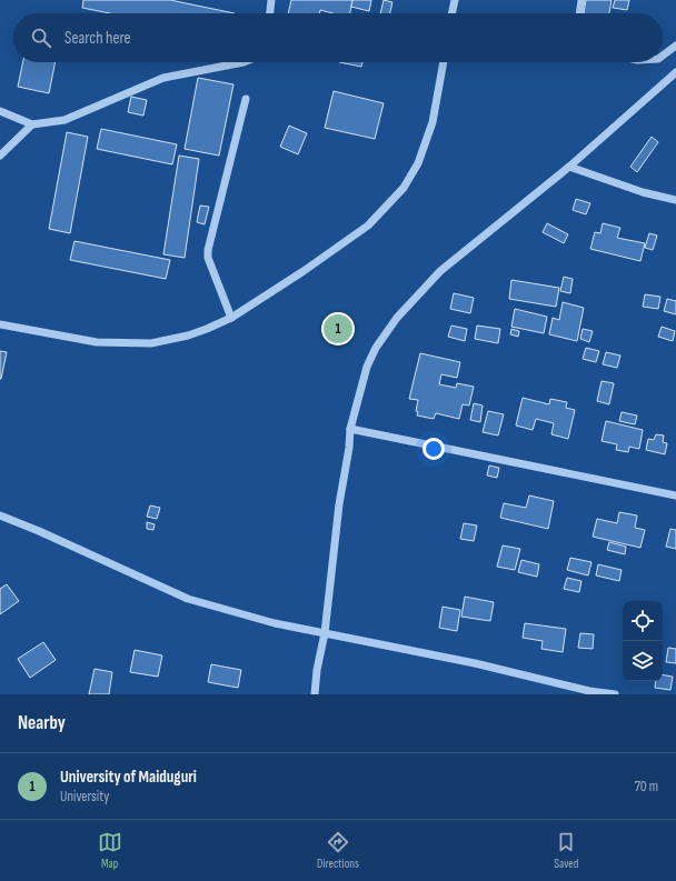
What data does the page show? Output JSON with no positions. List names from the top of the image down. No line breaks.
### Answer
{"page":{"search":"Search here","pins":"1","heading":"Nearby","list":[{"mark":"1","name":"University of Maiduguri","note":"University","value":"70 m"}],"nav":["Map","Directions","Saved"]}}
